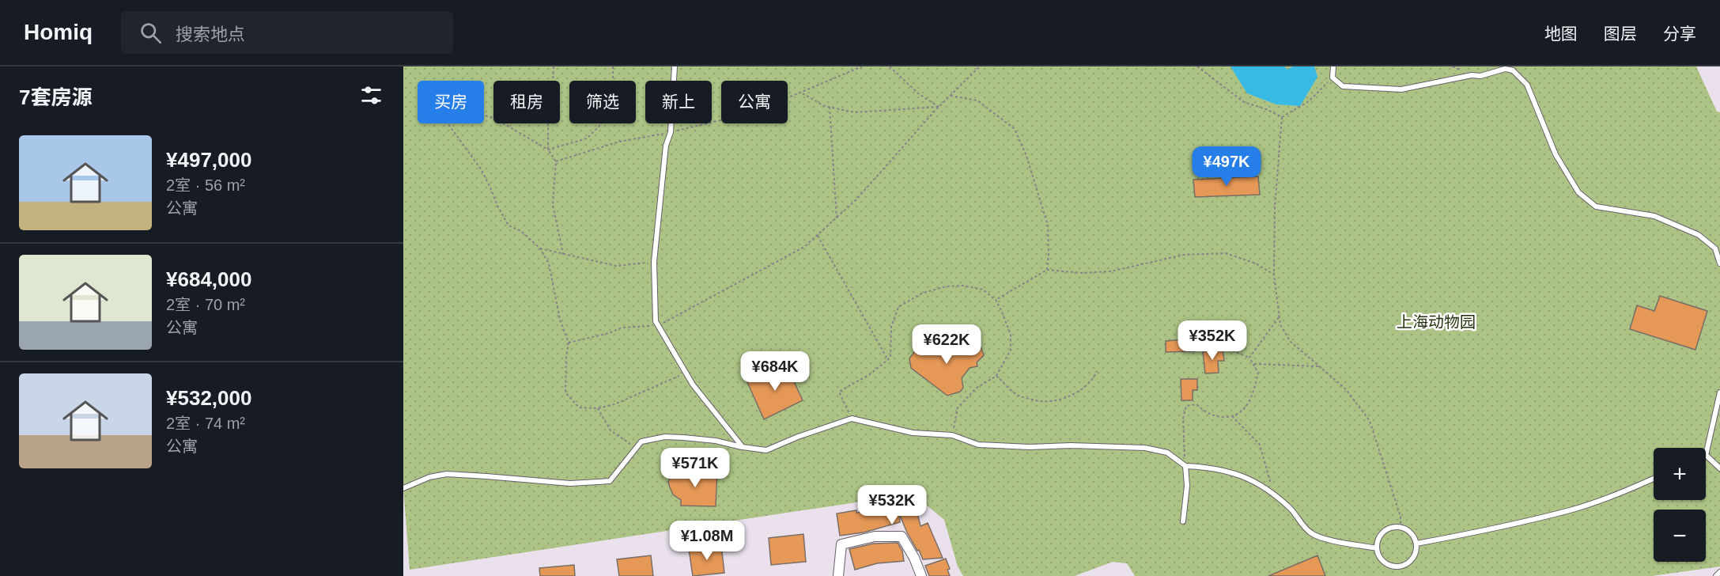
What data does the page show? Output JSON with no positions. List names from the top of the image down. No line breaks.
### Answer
{"parks":["上海动物园"],"page":{"header":"Homiq","search":"搜索地点","nav":["地图","图层","分享"],"heading":"7套房源","chip":["买房","租房","筛选","新上","公寓"],"list":[{"name":"¥497,000","note":"2室 · 56 m² · 公寓"},{"name":"¥684,000","note":"2室 · 70 m² · 公寓"},{"name":"¥532,000","note":"2室 · 74 m² · 公寓"}],"price":["¥497K","¥352K","¥622K","¥684K","¥571K","¥532K","¥1.08M"],"map_buttons":["+","−"]}}
